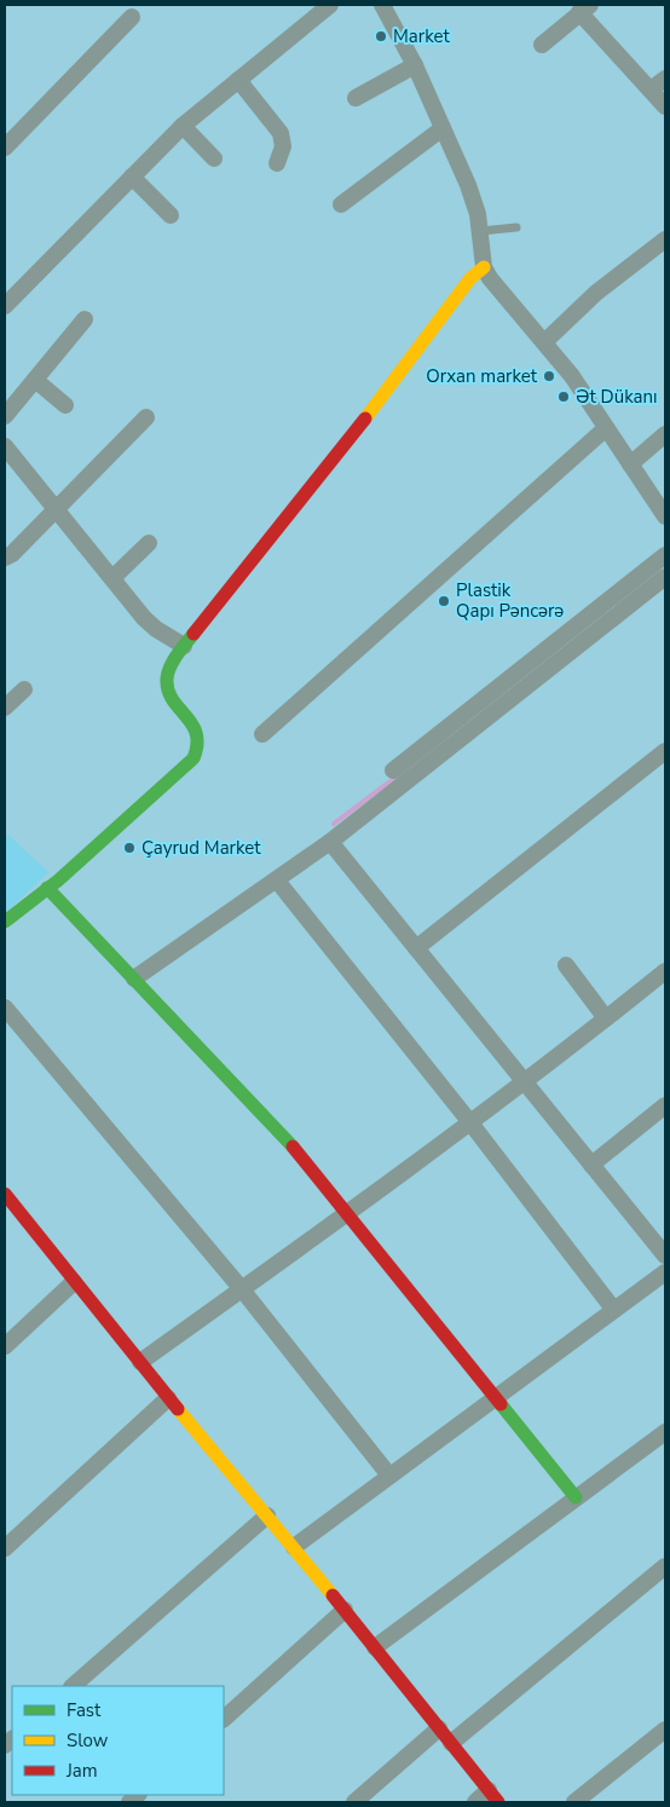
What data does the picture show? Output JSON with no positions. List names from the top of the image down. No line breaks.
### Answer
{"places":["Market","Orxan market","Ət Dükanı","Plastik Qapı Pəncərə","Çayrud Market"],"legend":["Fast","Slow","Jam"]}
